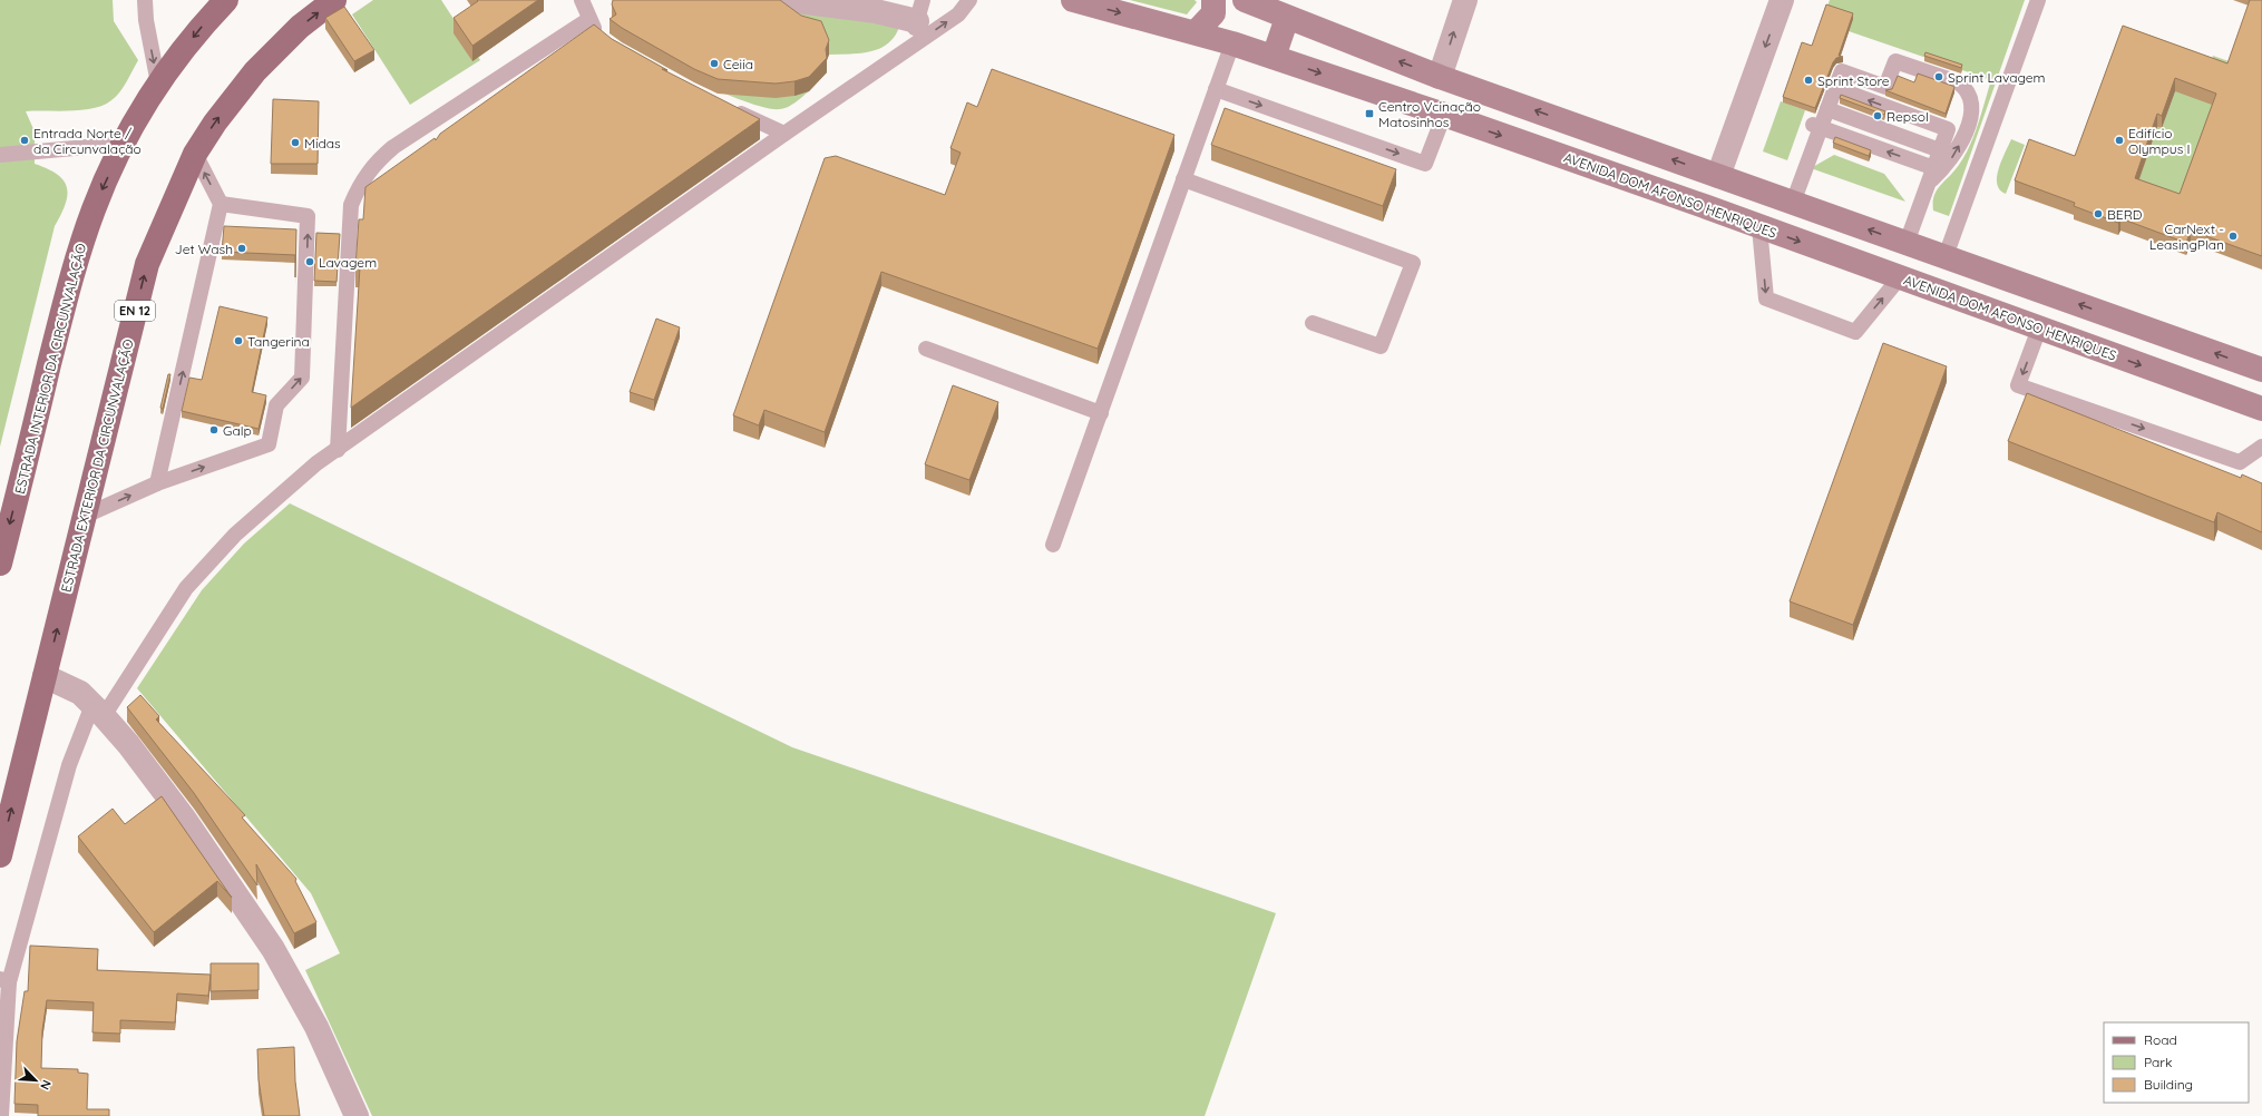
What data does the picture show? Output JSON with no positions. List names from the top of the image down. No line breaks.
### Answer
{"streets":{"main road":["AVENIDA DOM AFONSO HENRIQUES","EN 12","ESTRADA INTERIOR DA CIRCUNVALAÇÃO","ESTRADA EXTERIOR DA CIRCUNVALAÇÃO"]},"one_way":["ESTRADA INTERIOR DA CIRCUNVALAÇÃO","ESTRADA EXTERIOR DA CIRCUNVALAÇÃO"],"places":{"other":["Ceiia","Sprint Lavagem","Sprint Store","Repsol","Entrada Norte / da Circunvalação","Edifício Olympus I","Midas","BERD","CarNext - LeasingPlan","Jet Wash","Lavagem","Tangerina","Galp"],"transit":["Centro Vcinação Matosinhos"]},"legend":["Road","Park","Building"],"north":"bottom right"}
